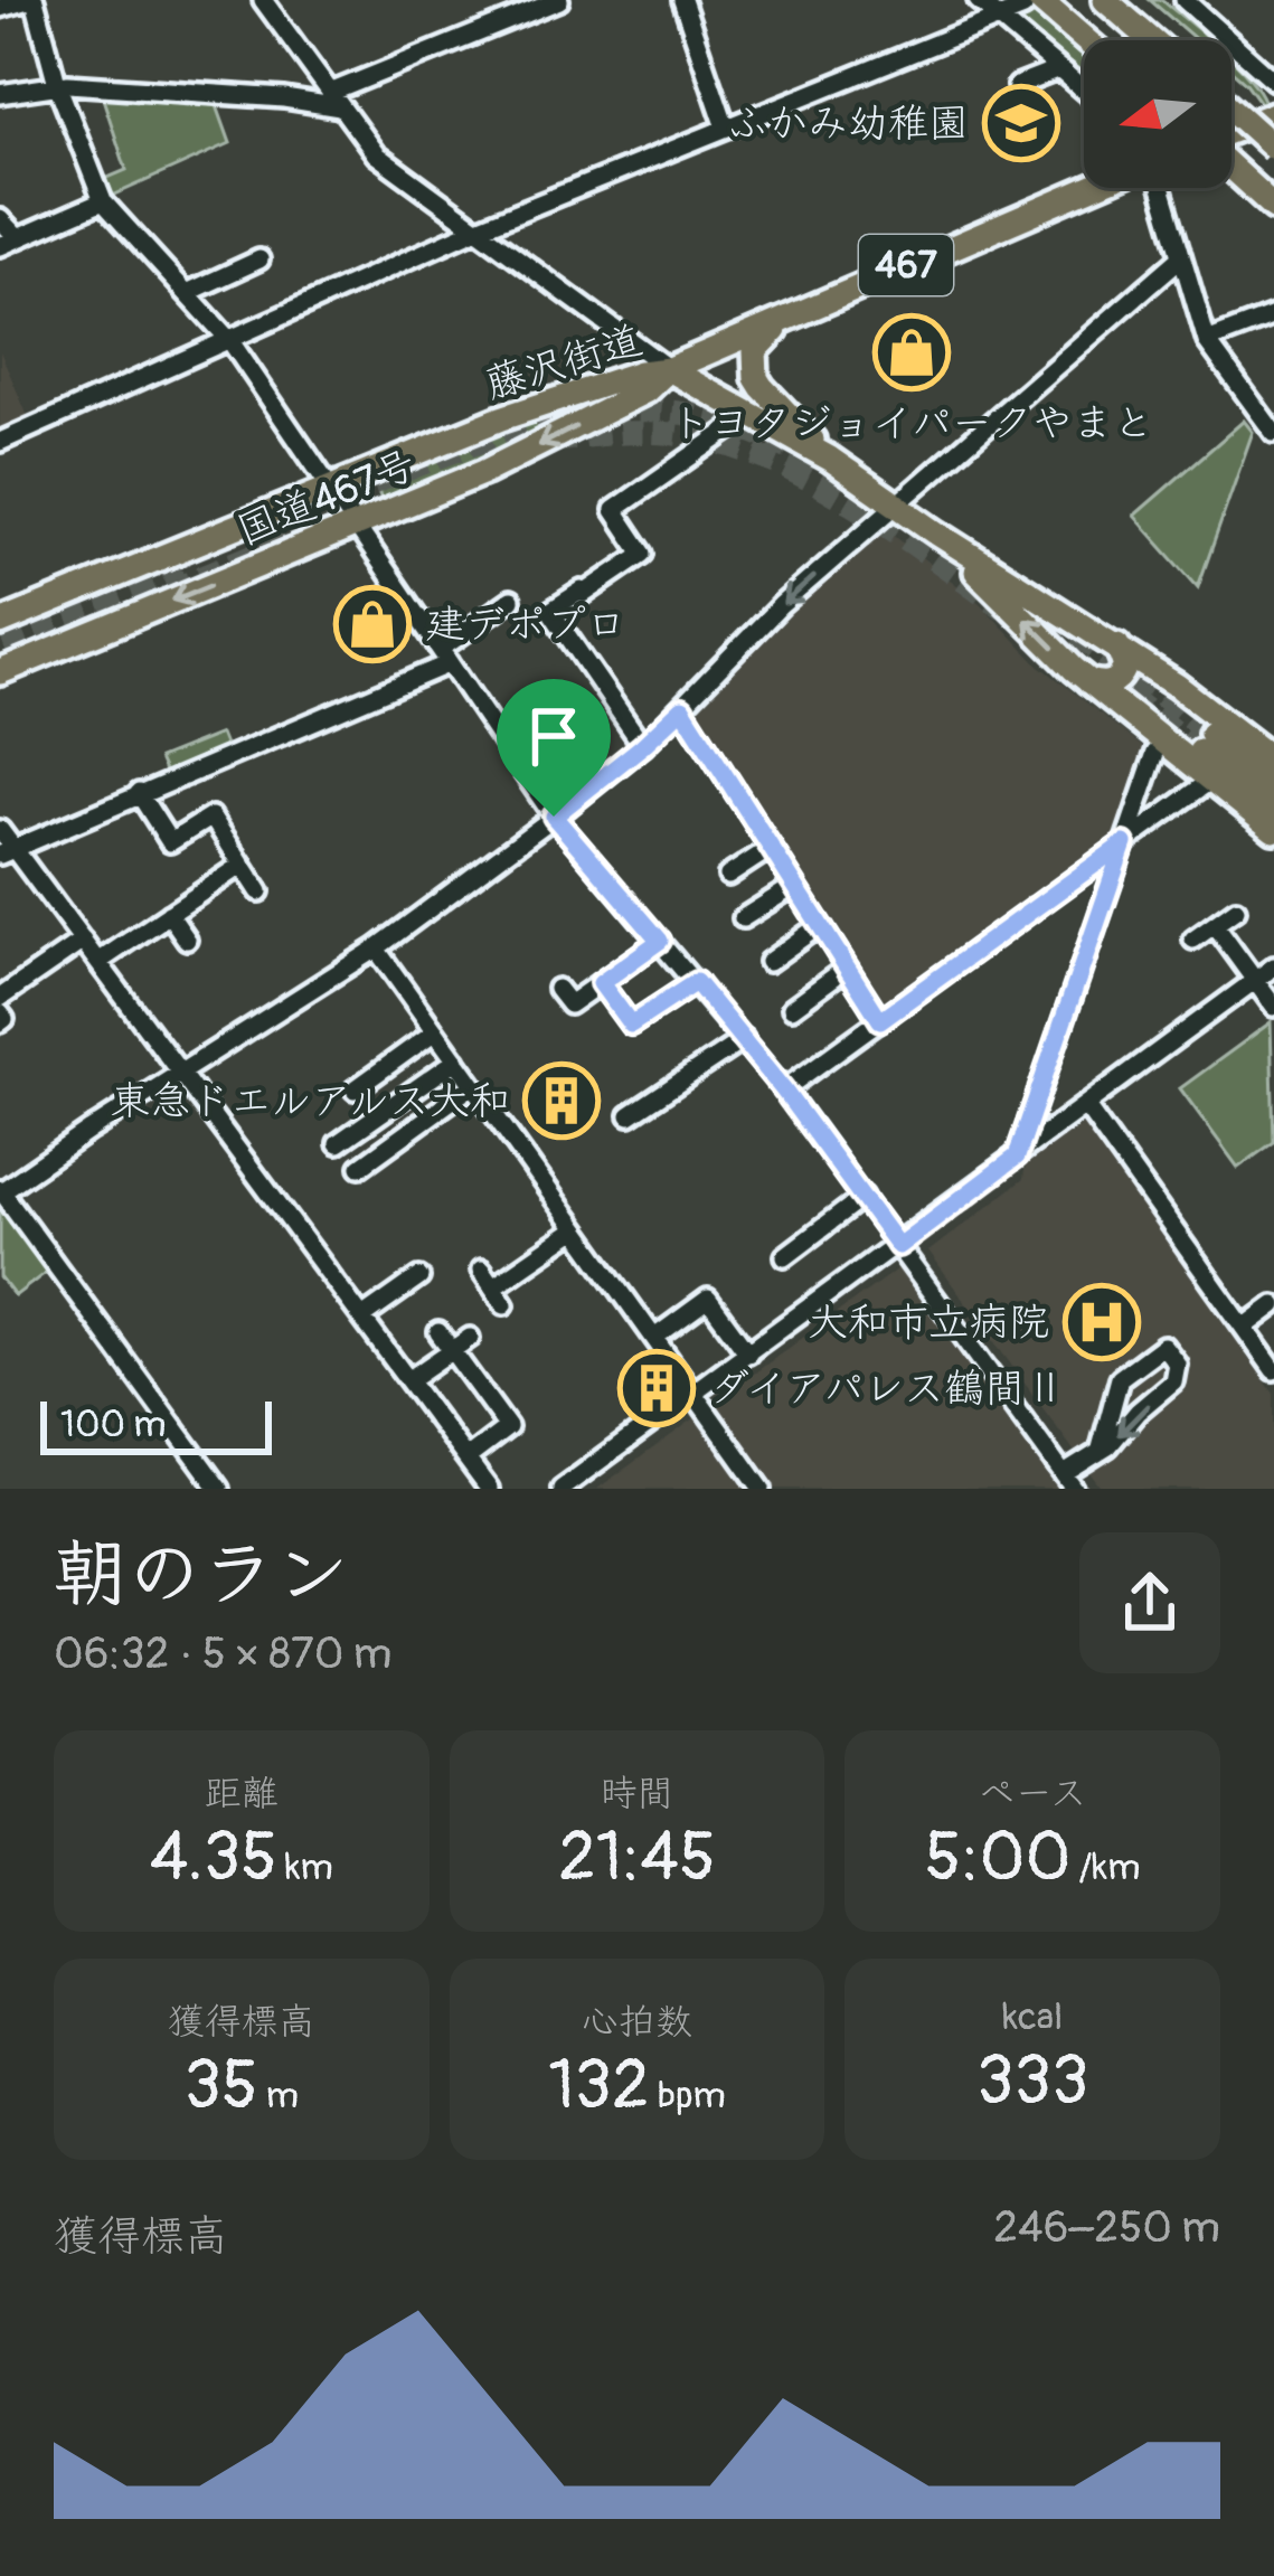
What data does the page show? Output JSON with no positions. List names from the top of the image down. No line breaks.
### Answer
{"streets":{"highway":["467","藤沢街道","国道467号"]},"crossings":[["藤沢街道","国道467号"]],"one_way":["国道467号"],"places":{"school or university":["ふかみ幼稚園"],"shop":["トヨタジョイパークやまと","建デポプロ"],"building":["東急ドエルアルス大和","ダイアパレス鶴間Ⅱ"],"hospital":["大和市立病院"]},"scale_bar":"100 m","north":"left","page":{"scale":"100 m","heading":["朝のラン","06:32 · 5 × 870 m"],"stats":[["距離","4.35 km"],["時間","21:45"],["ペース","5:00 /km"],["獲得標高","35 m"],["心拍数","132 bpm"],["kcal","333"]],"chart":["獲得標高","246–250 m"]}}
